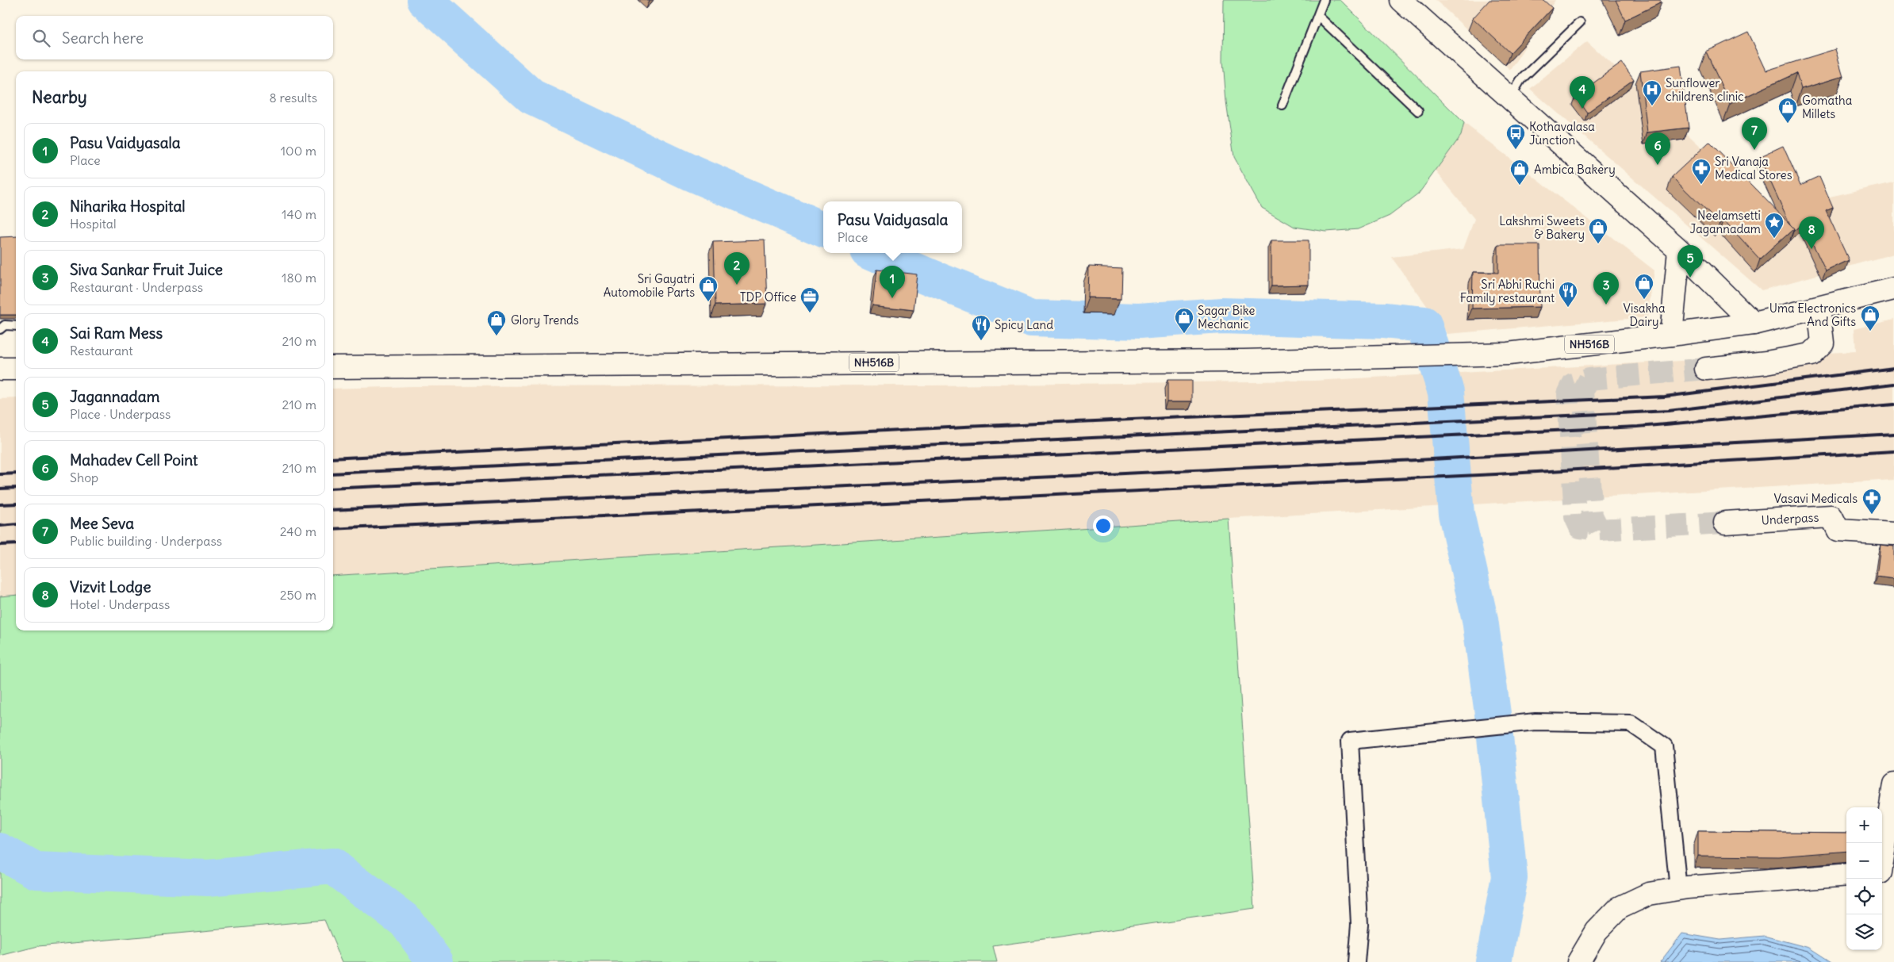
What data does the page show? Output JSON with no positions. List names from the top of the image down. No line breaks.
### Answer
{"streets":{"main road":["NH516B","Underpass"]},"places":{"hospital":["Sunflower childrens clinic"],"shop":["Gomatha Millets","Ambica Bakery","Lakshmi Sweets & Bakery","Visakha Dairy","Sri Gayatri Automobile Parts","Uma Electronics And Gifts","Sagar Bike Mechanic","Glory Trends"],"bus stop":["Kothavalasa Junction"],"pharmacy":["Sri Vanaja Medical Stores","Vasavi Medicals"],"place":["Neelamsetti Jagannadam"],"restaurant":["Sri Abhi Ruchi Family restaurant","Spicy Land"],"office":["TDP Office"]},"page":{"search":"Search here","heading":["Nearby","8 results"],"pins":["4","7","6","8","5","2","1","3"],"list":[{"mark":"1","name":"Pasu Vaidyasala","note":"Place","value":"100 m"},{"mark":"2","name":"Niharika Hospital","note":"Hospital","value":"140 m"},{"mark":"3","name":"Siva Sankar Fruit Juice","note":"Restaurant · Underpass","value":"180 m"},{"mark":"4","name":"Sai Ram Mess","note":"Restaurant","value":"210 m"},{"mark":"5","name":"Jagannadam","note":"Place · Underpass","value":"210 m"},{"mark":"6","name":"Mahadev Cell Point","note":"Shop","value":"210 m"},{"mark":"7","name":"Mee Seva","note":"Public building · Underpass","value":"240 m"},{"mark":"8","name":"Vizvit Lodge","note":"Hotel · Underpass","value":"250 m"}],"popup":["Pasu Vaidyasala","Place"],"map_buttons":["+","−"]}}
